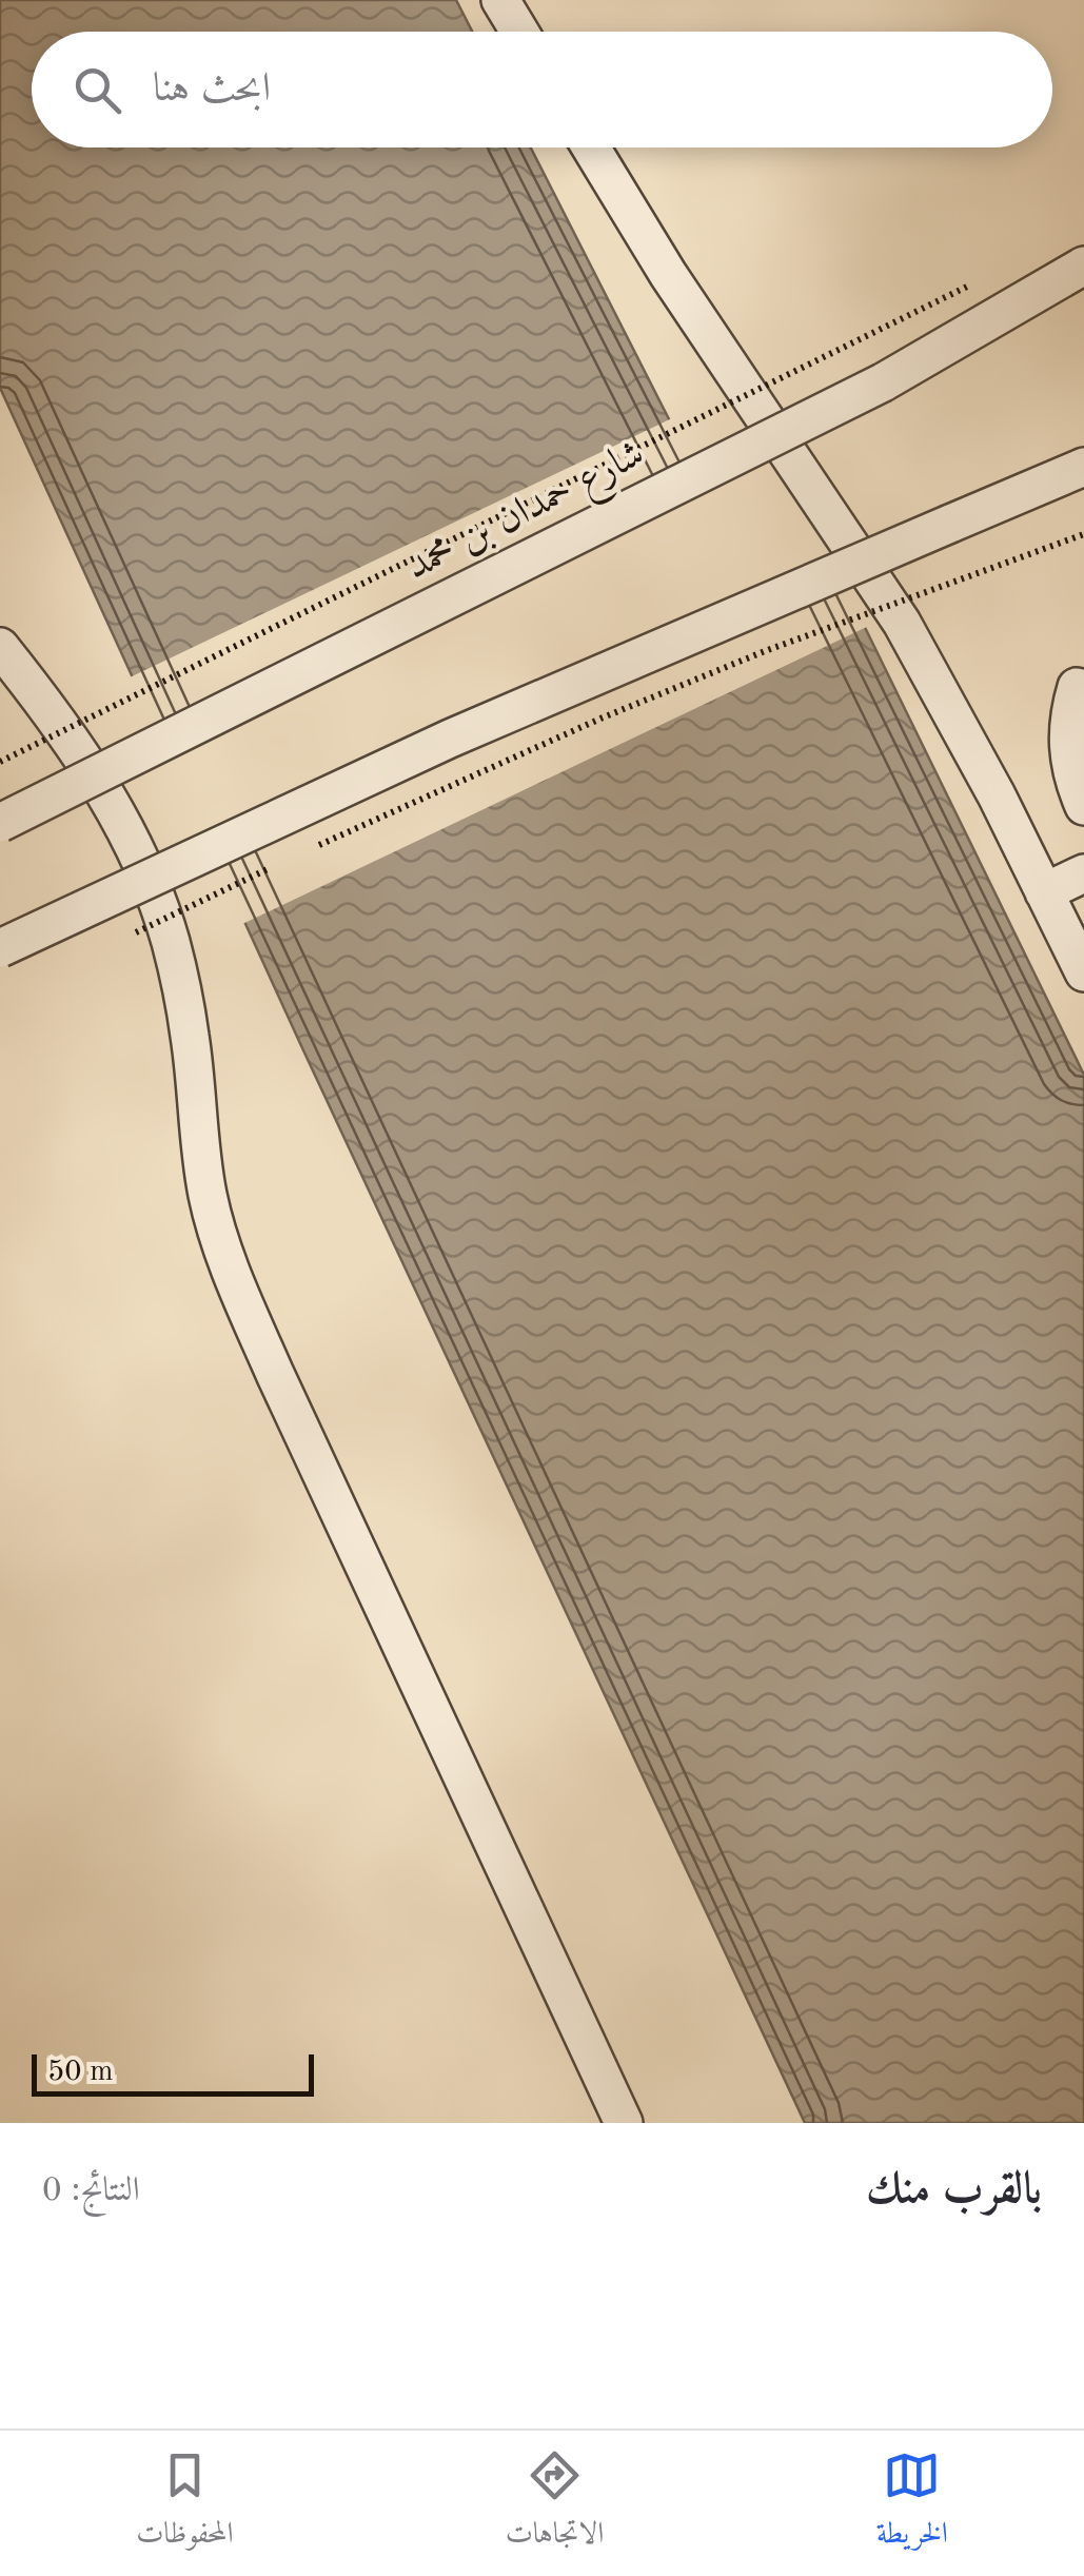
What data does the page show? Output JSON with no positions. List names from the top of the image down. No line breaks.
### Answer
{"streets":{"street":["شارع حمدان بن محمد"]},"scale_bar":"50 m","page":{"search":"ابحث هنا","scale":"50 m","heading":["بالقرب منك","النتائج: 0"],"nav":["الخريطة","الاتجاهات","المحفوظات"]}}
